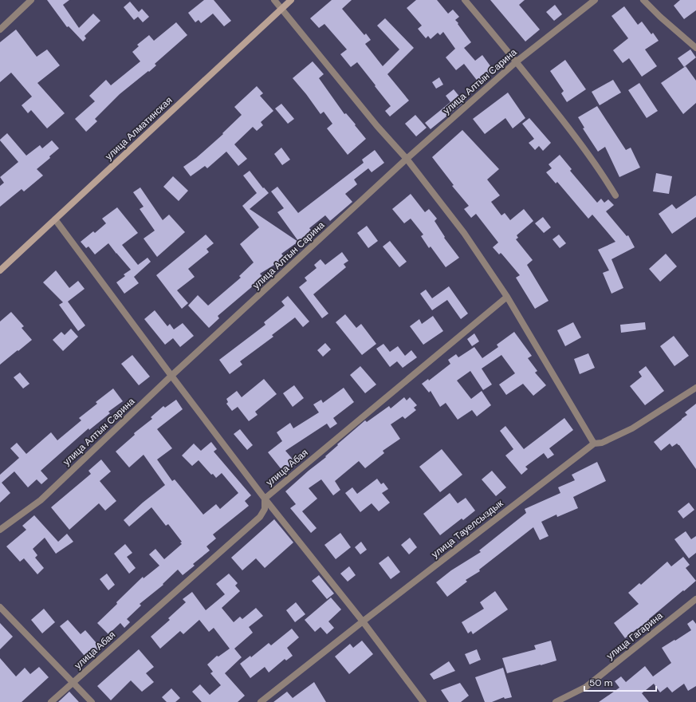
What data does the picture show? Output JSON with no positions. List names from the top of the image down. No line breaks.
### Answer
{"streets":{"street":["улица Алтын Сарина","улица Алматинская","улица Абая","улица Тауелсыздык","улица Гагарина"]},"scale_bar":"50 m"}
